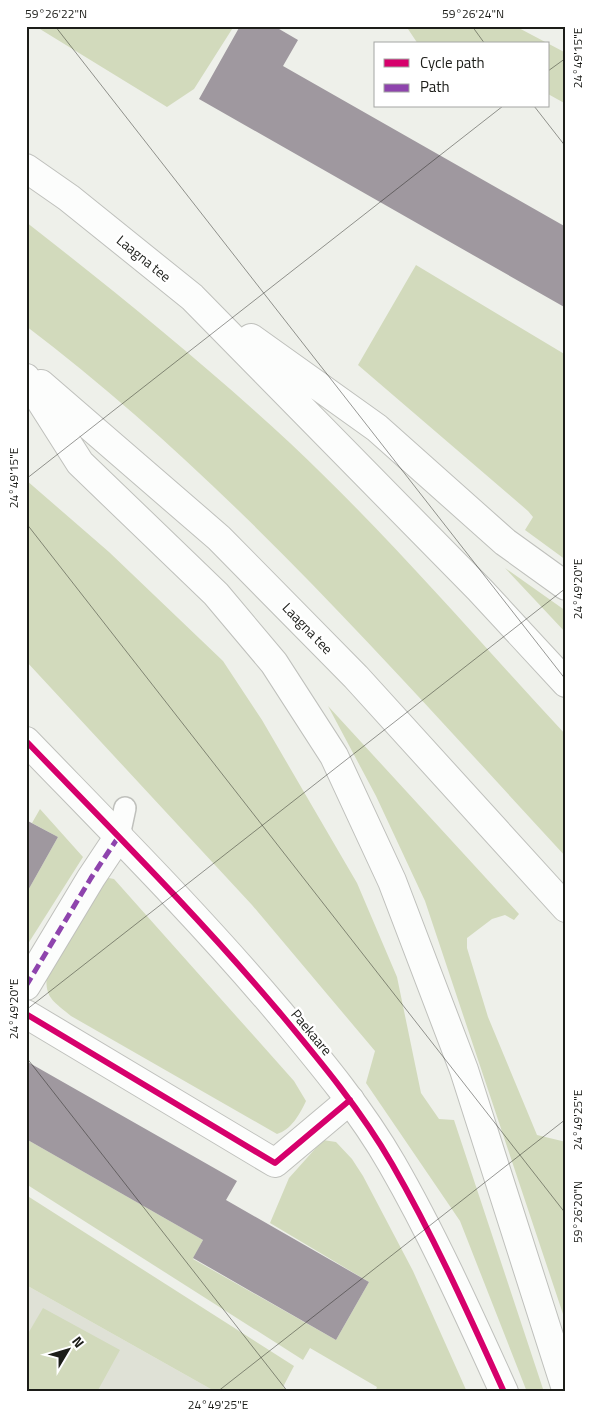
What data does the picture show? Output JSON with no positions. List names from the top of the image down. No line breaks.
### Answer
{"streets":{"main road":["Laagna tee","Paekaare"]},"legend":["Cycle path","Path"],"north":"top right","coordinates":["59°26'22\"N","59°26'24\"N","24°49'15\"E","24°49'20\"E","24°49'25\"E","59°26'20\"N"]}
